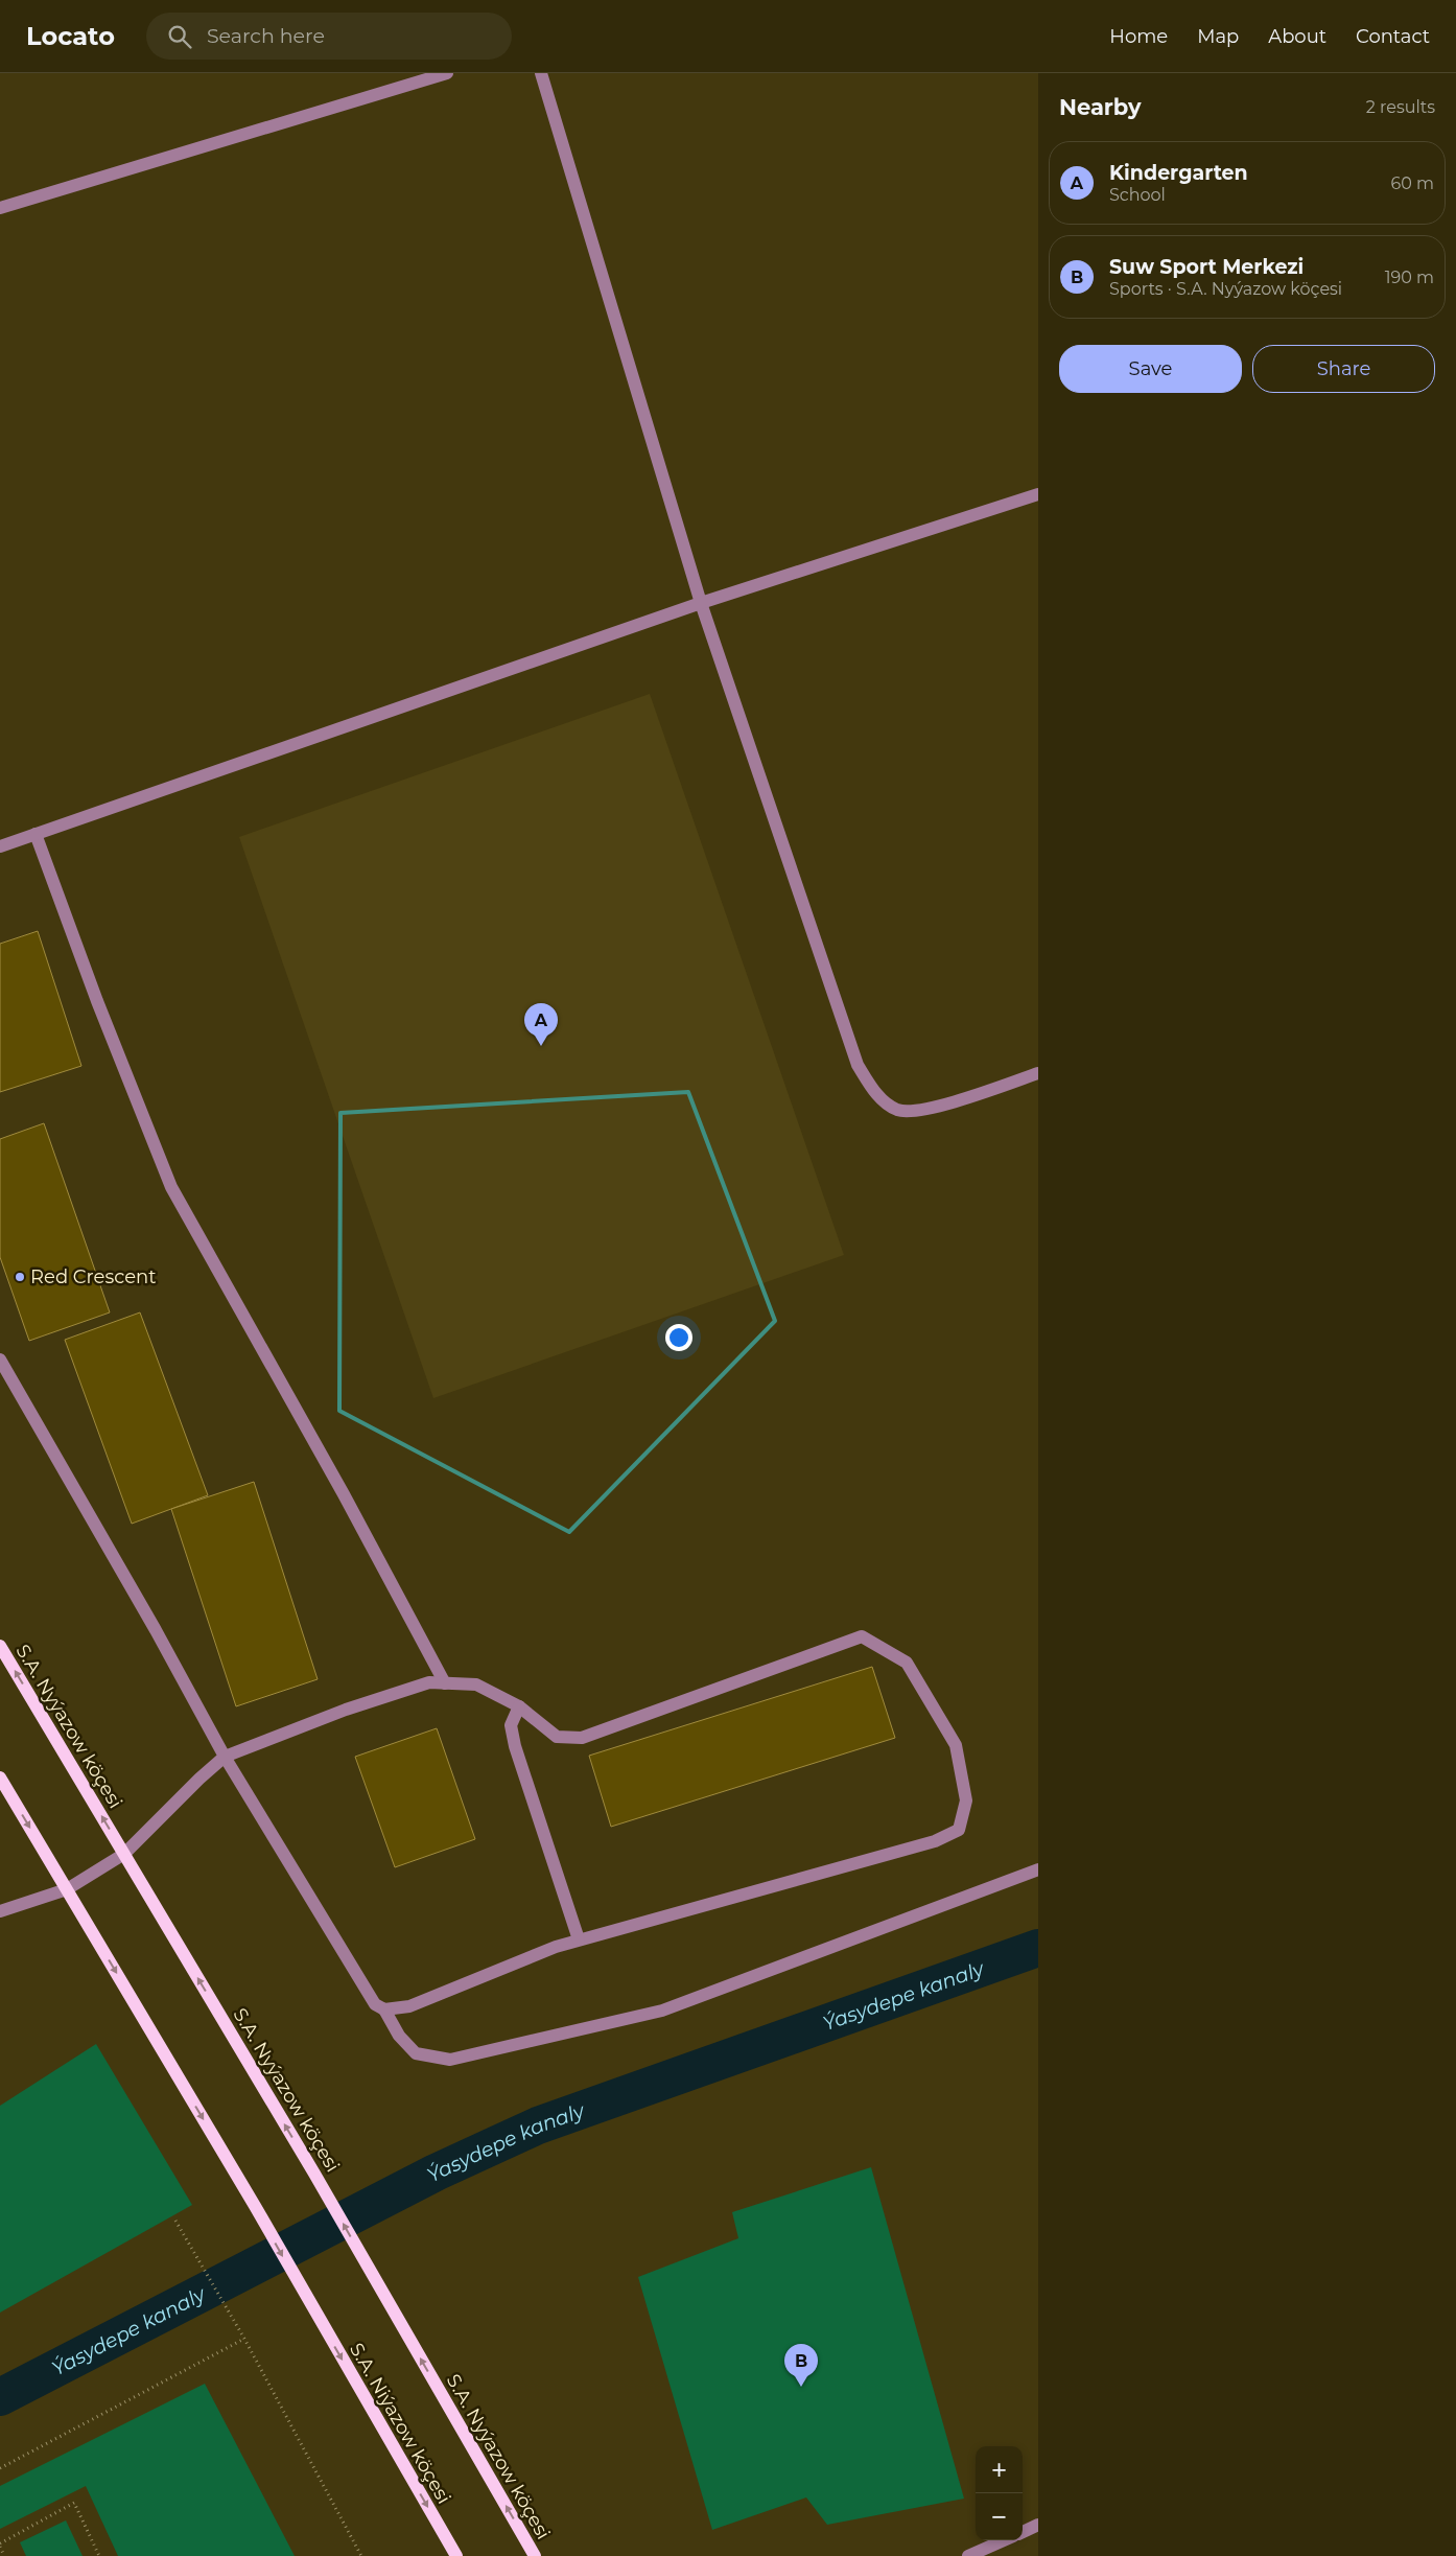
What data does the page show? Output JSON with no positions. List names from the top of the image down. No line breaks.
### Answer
{"streets":{"main road":["S.A. Nyýazow köçesi","S.A. Niýazow köçesi"]},"one_way":["S.A. Nyýazow köçesi","S.A. Niýazow köçesi"],"water":["Ýasydepe kanaly"],"places":["Red Crescent"],"page":{"header":"Locato","search":"Search here","nav":["Home","Map","About","Contact"],"heading":["Nearby","2 results"],"list":[{"mark":"A","name":"Kindergarten","note":"School","value":"60 m"},{"mark":"B","name":"Suw Sport Merkezi","note":"Sports · S.A. Nyýazow köçesi","value":"190 m"}],"buttons":["Save","Share"],"pins":["A","B"],"map_buttons":["+","−"]}}
